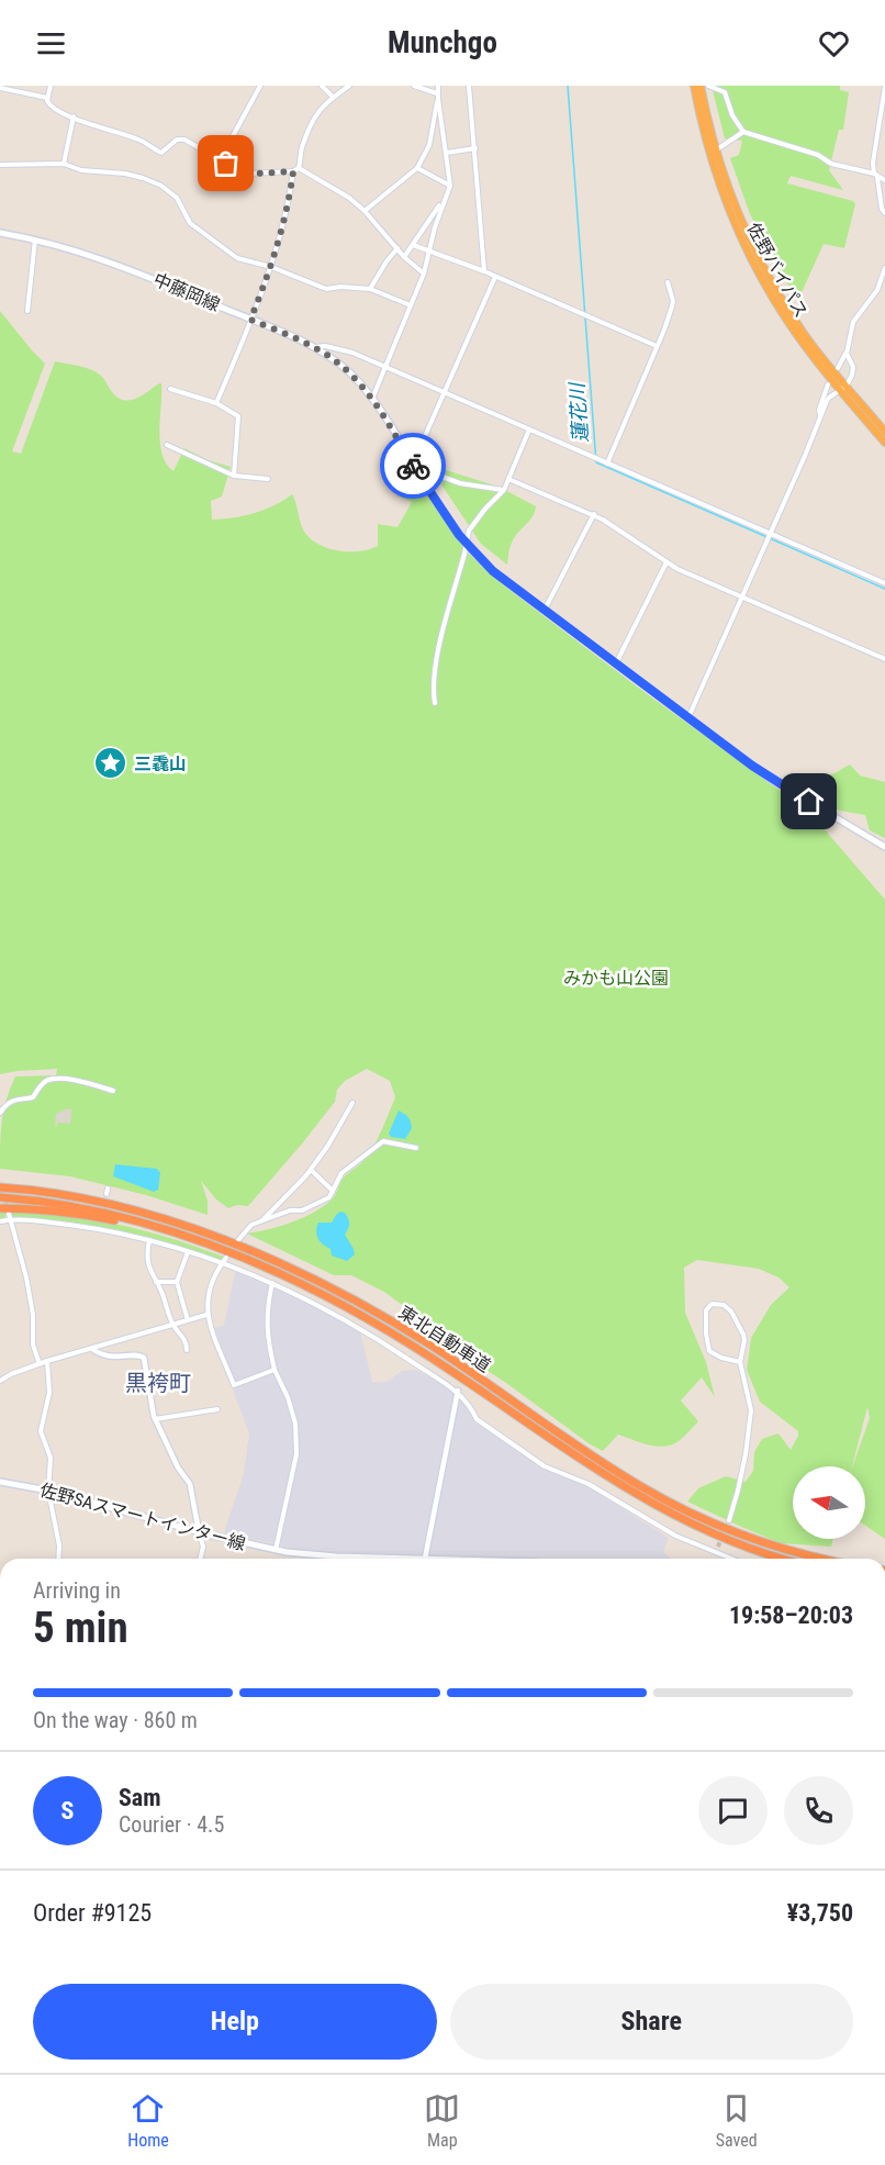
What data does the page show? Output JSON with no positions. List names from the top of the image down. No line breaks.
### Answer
{"streets":{"highway":["佐野バイパス","東北自動車道"],"main road":["中藤岡線","佐野SAスマートインター線"]},"districts":["黒袴町"],"water":["蓮花川"],"parks":["みかも山公園"],"places":{"place":["三毳山"]},"north":"left","page":{"header":"Munchgo","heading":["5 min","Arriving in","19:58–20:03"],"panel":["Sam","Courier · 4.5","Order #9125","¥3,750"],"bar":"On the way · 860 m","round":"S","buttons":["Help","Share"],"tabs":["Home","Map","Saved"]}}
